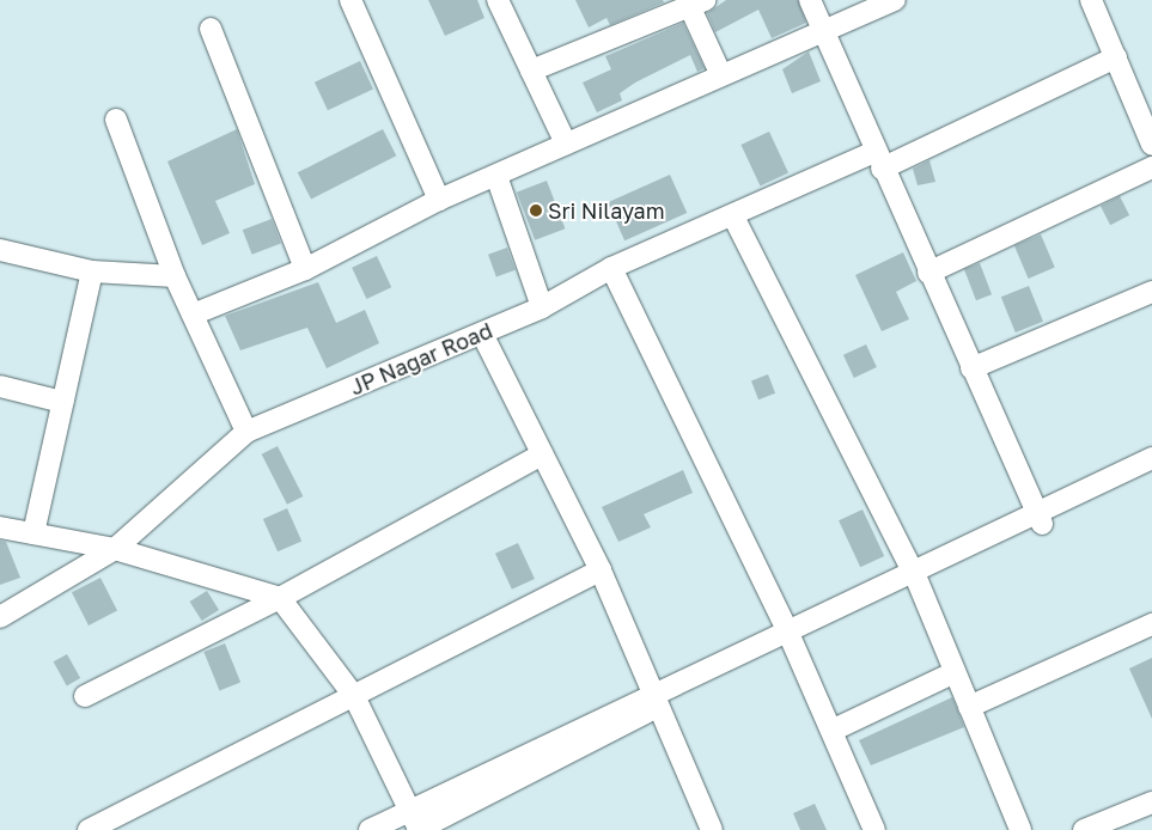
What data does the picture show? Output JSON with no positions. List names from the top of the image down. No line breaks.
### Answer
{"streets":{"street":["JP Nagar Road"]},"places":["Sri Nilayam"]}
